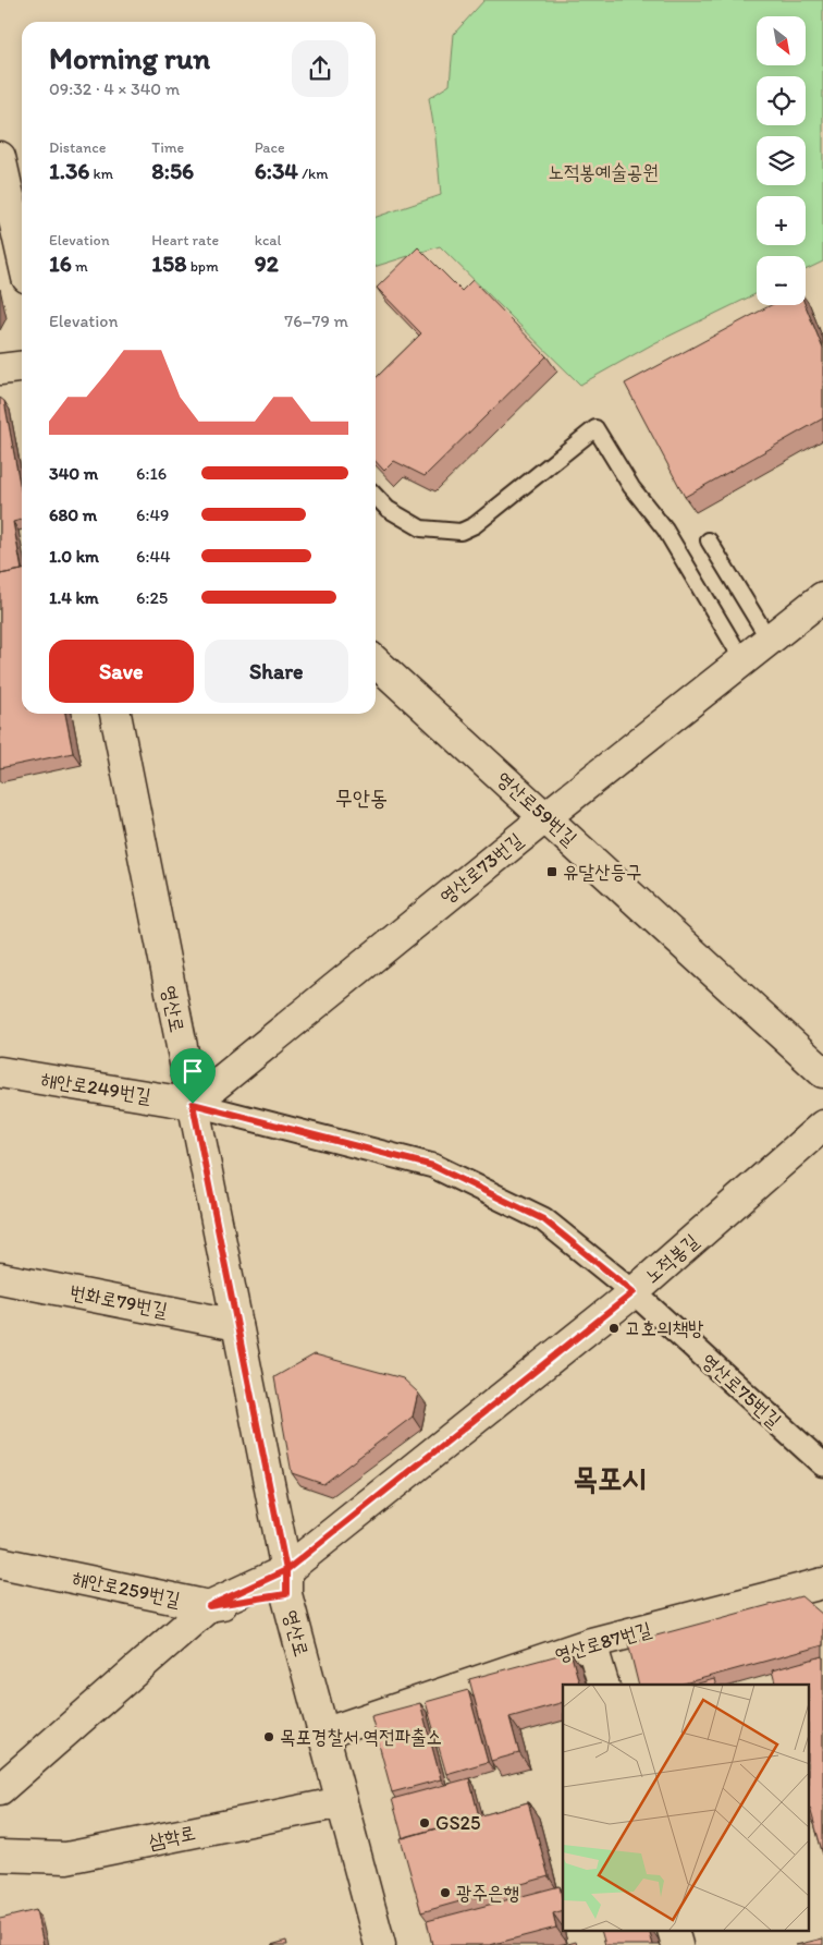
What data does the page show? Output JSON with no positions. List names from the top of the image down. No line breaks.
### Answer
{"streets":{"street":["영산로59번길","영산로73번길","영산로","해안로249번길","노적봉길","번화로79번길","영산로75번길","해안로259번길","영산로87번길","삼학로"]},"crossings":[["영산로59번길","영산로73번길"],["영산로73번길","영산로"],["영산로73번길","해안로249번길"],["영산로73번길","영산로75번길"],["영산로","해안로249번길"],["영산로","노적봉길"],["영산로","번화로79번길"],["영산로","영산로75번길"],["영산로","영산로87번길"],["영산로","삼학로"],["해안로249번길","영산로75번길"],["노적봉길","영산로75번길"],["노적봉길","해안로259번길"]],"districts":["무안동","목포시"],"parks":["노적봉예술공원"],"places":{"transit":["유달산등구"],"other":["고호의책방","목포경찰서 역전파출소","GS25","광주은행"]},"north":"bottom right","page":{"map_buttons":["+","−"],"heading":["Morning run","09:32 · 4 × 340 m"],"stats":[["Distance","1.36 km"],["Time","8:56"],["Pace","6:34 /km"],["Elevation","16 m"],["Heart rate","158 bpm"],["kcal","92"]],"chart":["Elevation","76–79 m"],"list":[{"name":"340 m","note":"6:16"},{"name":"680 m","note":"6:49"},{"name":"1.0 km","note":"6:44"},{"name":"1.4 km","note":"6:25"}],"buttons":["Save","Share"]}}
